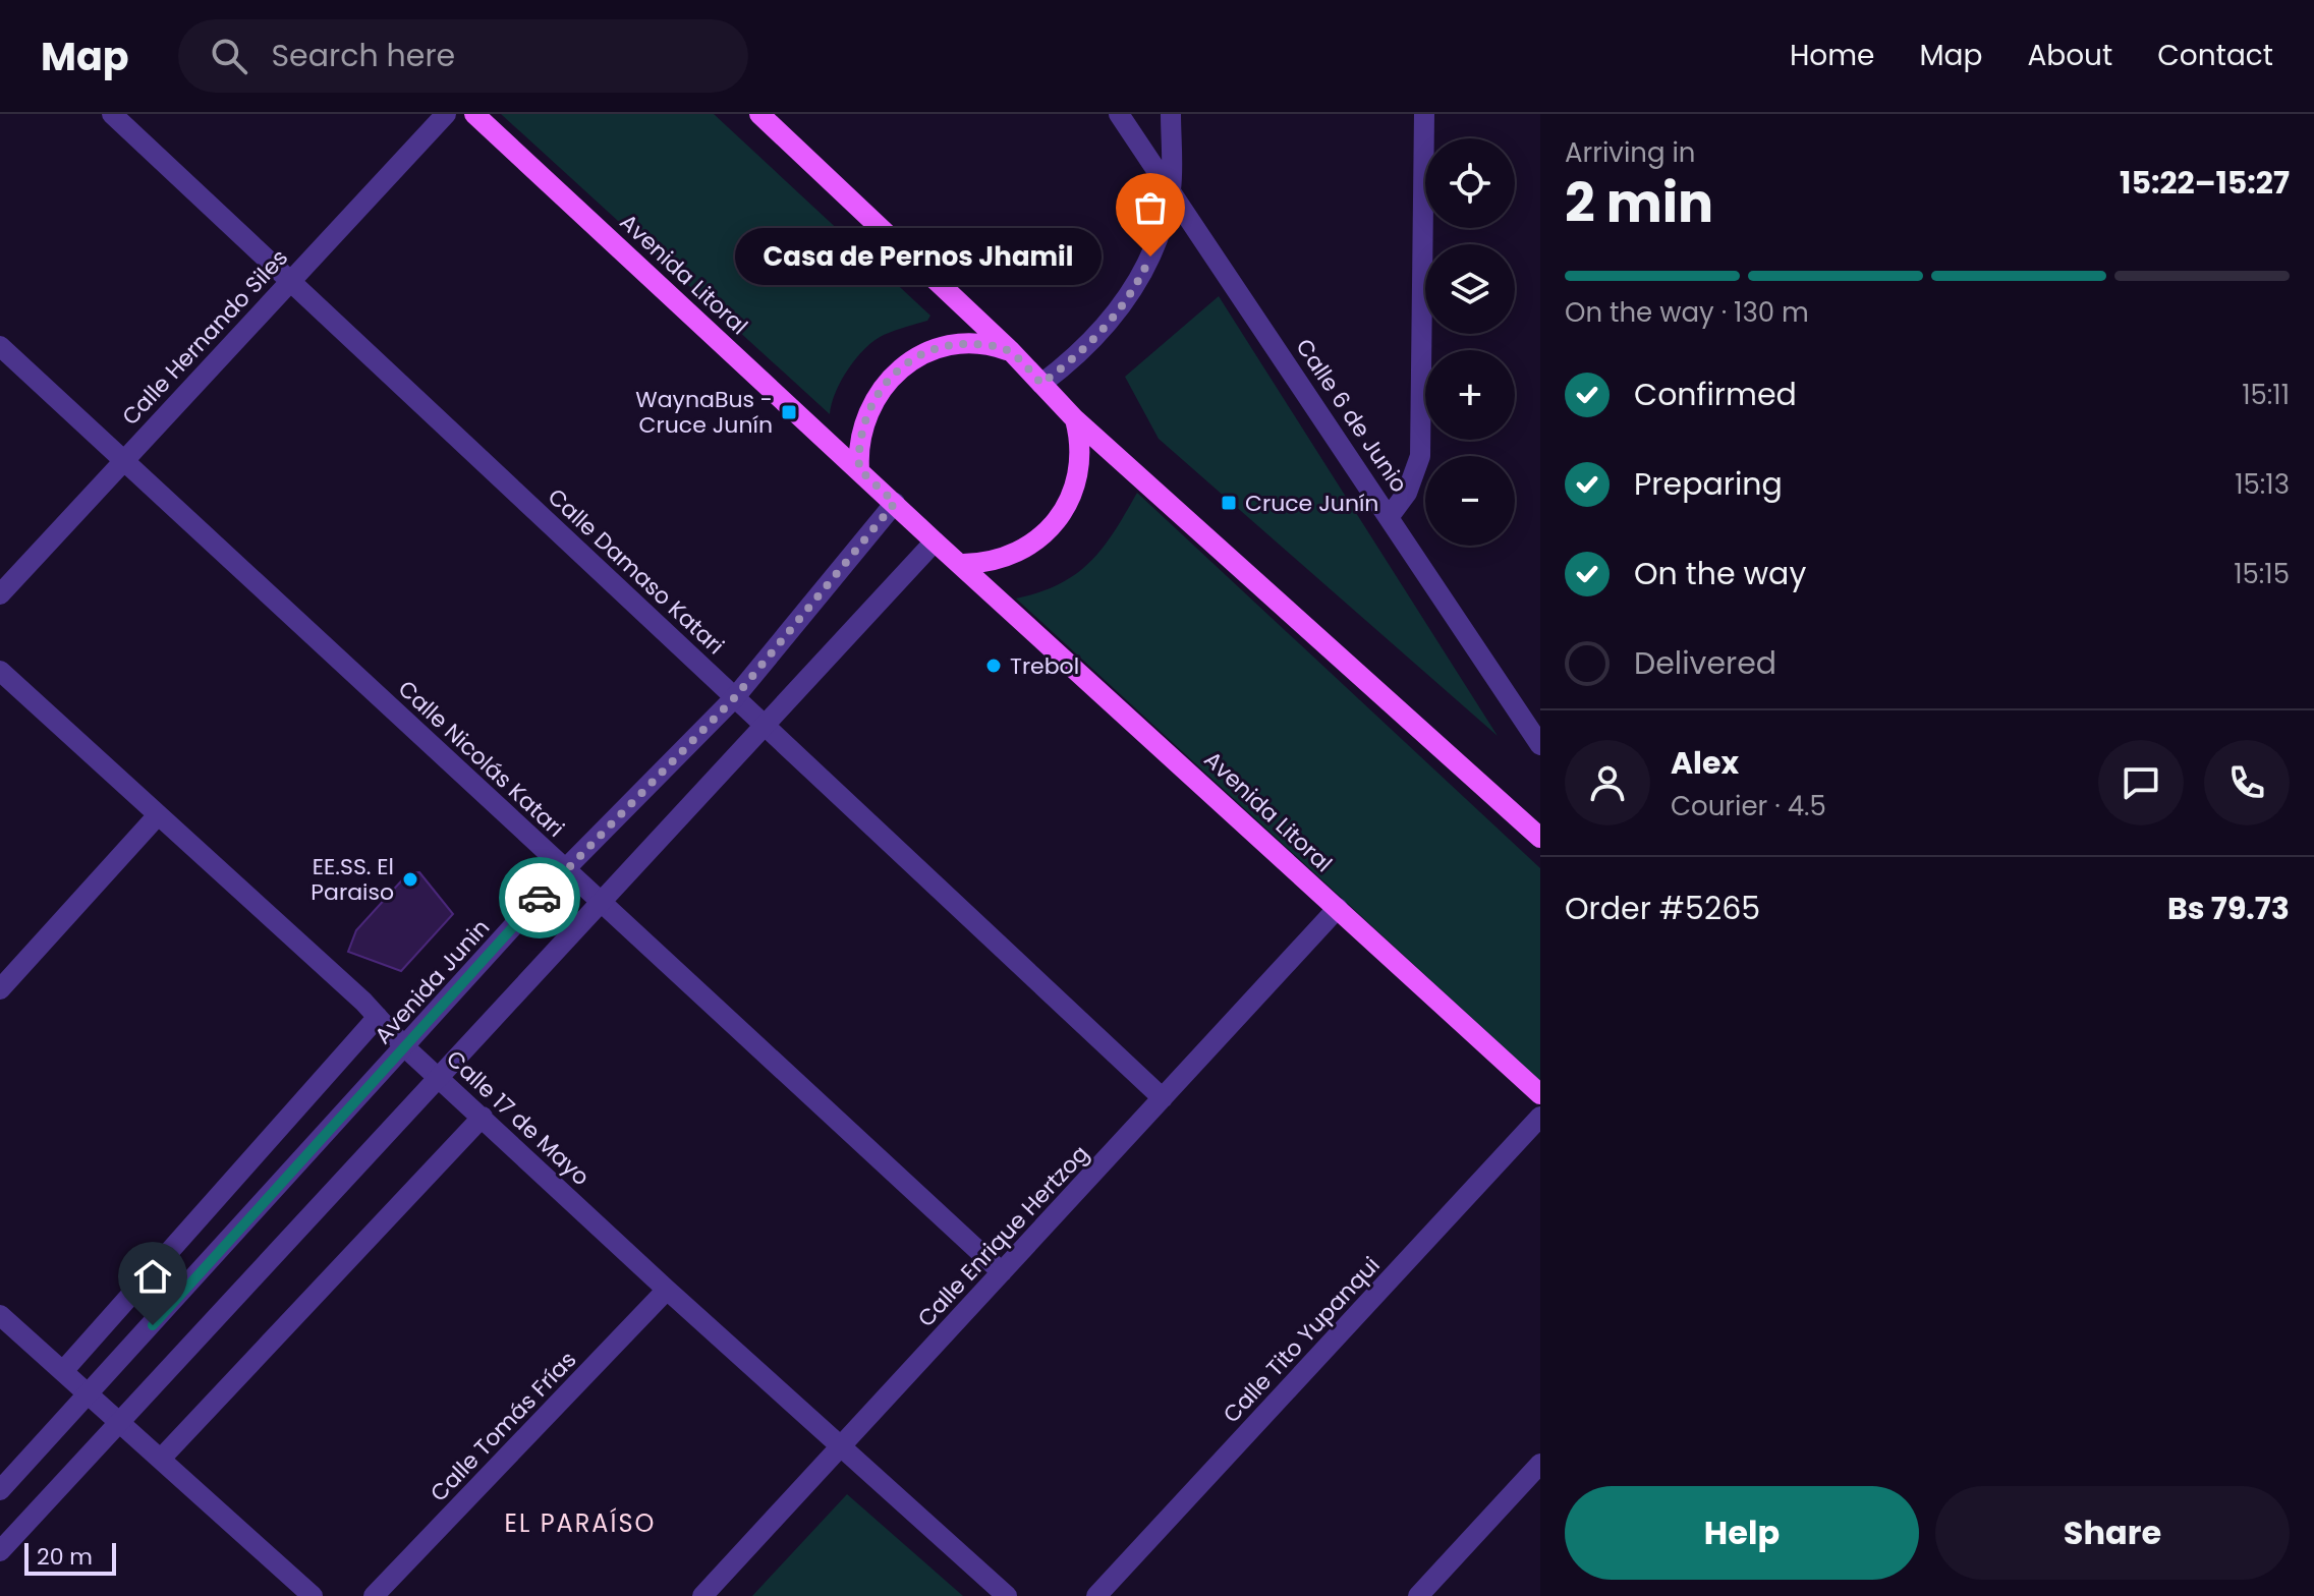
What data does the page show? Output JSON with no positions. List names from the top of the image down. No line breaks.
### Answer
{"streets":{"main road":["Avenida Litoral"],"street":["Calle Hernando Siles","Calle 6 de Junio","Calle Damaso Katari","Calle Nicolás Katari","Avenida Junin","Calle 17 de Mayo","Calle Enrique Hertzog","Calle Tito Yupanqui","Calle Tomás Frías"]},"crossings":[["Avenida Litoral","Avenida Junin"],["Avenida Litoral","Calle Enrique Hertzog"],["Calle Hernando Siles","Calle Damaso Katari"],["Calle Hernando Siles","Calle Nicolás Katari"],["Calle Damaso Katari","Avenida Junin"],["Calle Damaso Katari","Calle Enrique Hertzog"],["Calle Nicolás Katari","Avenida Junin"],["Calle Nicolás Katari","Calle Enrique Hertzog"],["Avenida Junin","Calle 17 de Mayo"],["Calle 17 de Mayo","Calle Enrique Hertzog"],["Calle 17 de Mayo","Calle Tomás Frías"]],"districts":["EL PARAÍSO"],"places":{"other":["Casa de Pernos Jhamil","Trebol","EE.SS. El Paraiso"],"transit":["WaynaBus - Cruce Junín","Cruce Junín"]},"scale_bar":"20 m","page":{"header":"Map","search":"Search here","nav":["Home","Map","About","Contact"],"heading":["2 min","Arriving in","15:22–15:27"],"panel":["Alex","Courier · 4.5","Order #5265","Bs 79.73"],"map_buttons":["+","−"],"bubble":"Casa de Pernos Jhamil","bar":"On the way · 130 m","list":[["Confirmed","15:11"],["Preparing","15:13"],["On the way","15:15"],"Delivered"],"buttons":["Help","Share"],"scale":"20 m"}}
